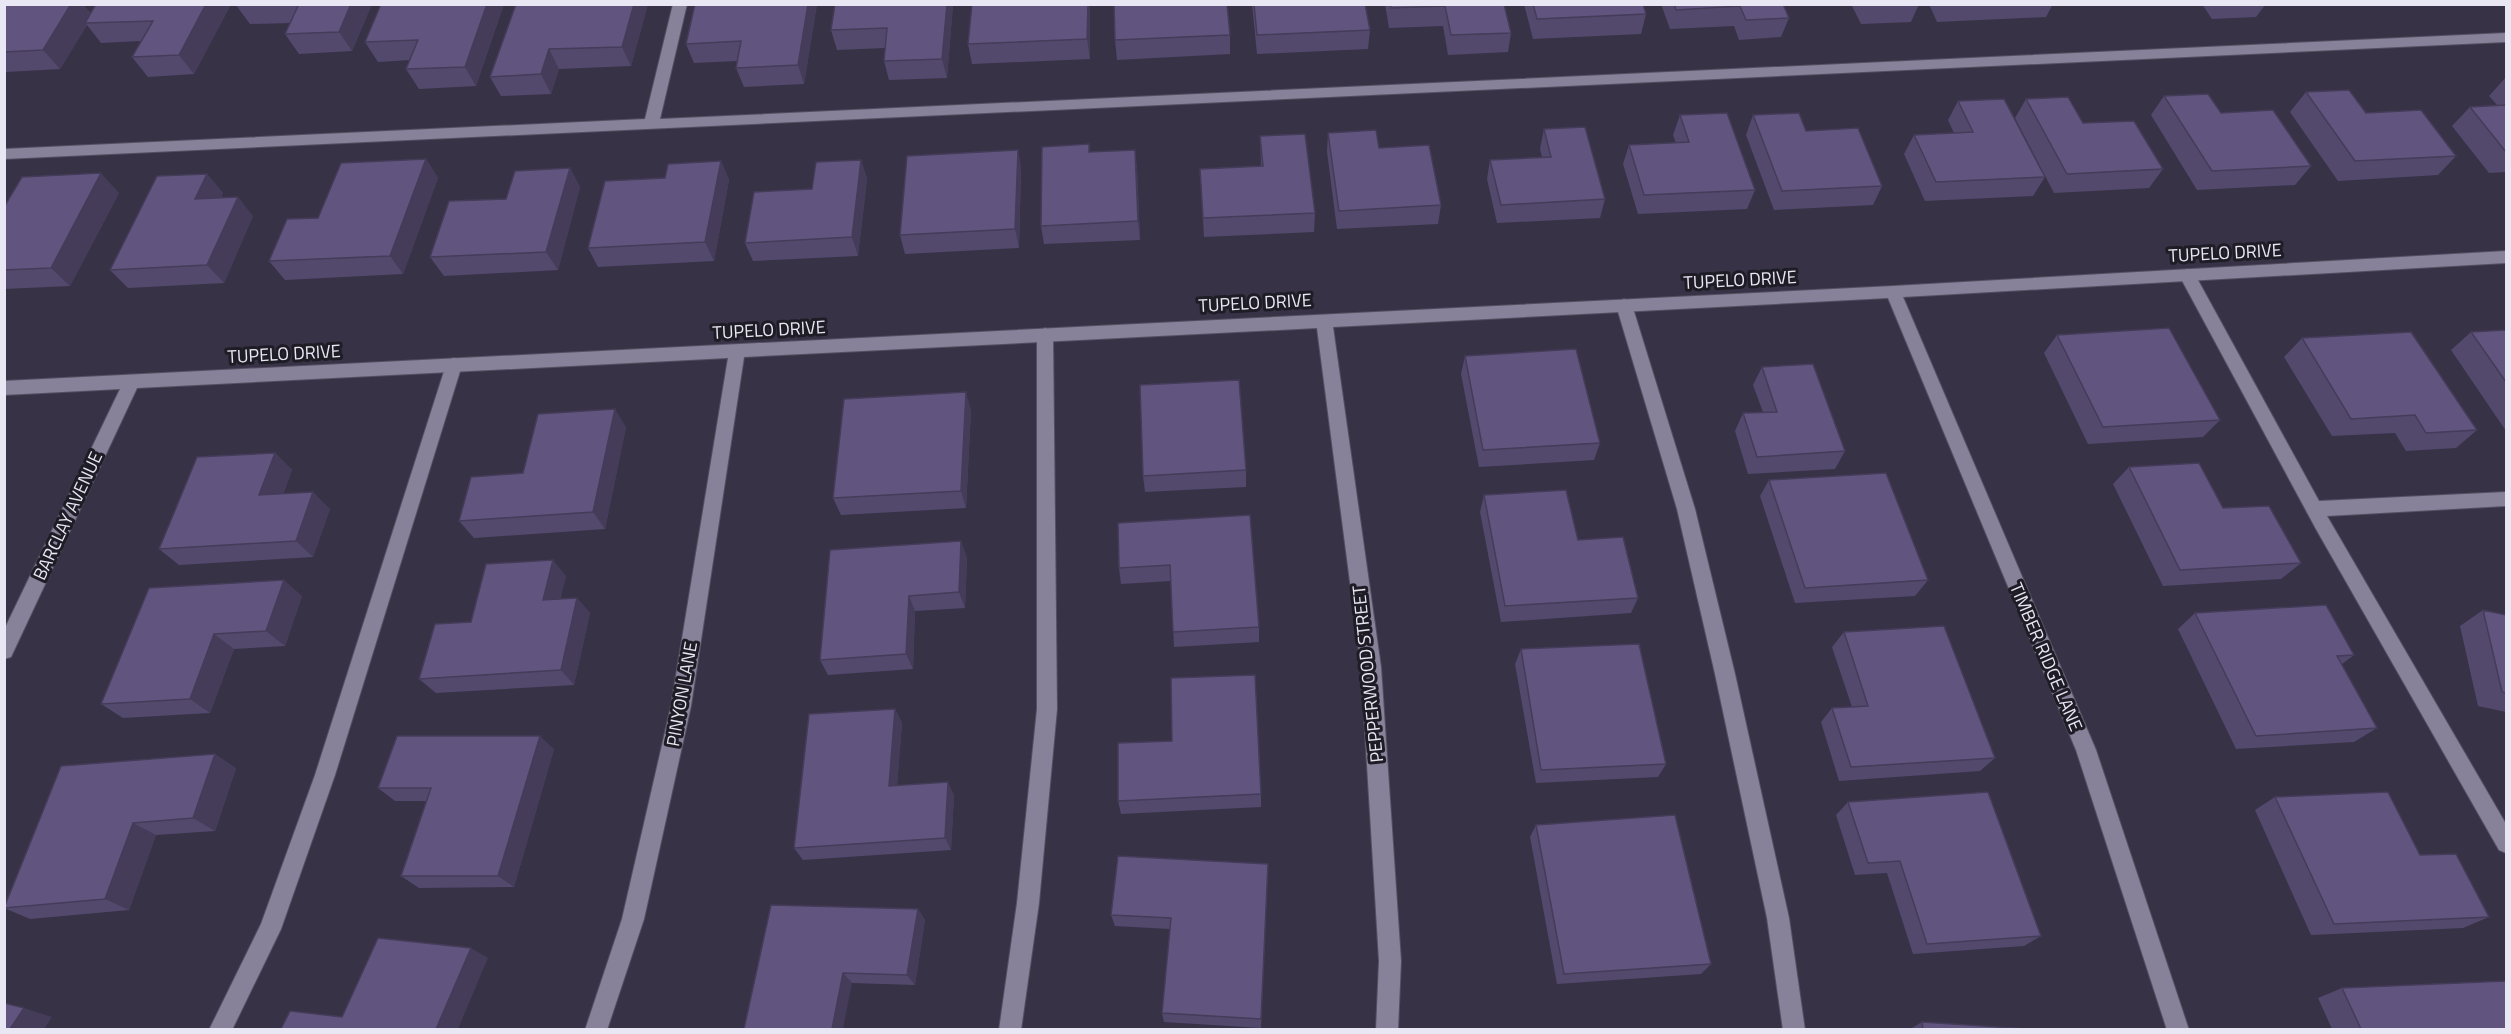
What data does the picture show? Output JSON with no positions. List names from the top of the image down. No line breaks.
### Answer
{"streets":{"street":["TUPELO DRIVE","BARCLAY AVENUE","TIMBER RIDGE LANE","PEPPERWOOD STREET","PINYON LANE"]},"crossings":[["TUPELO DRIVE","BARCLAY AVENUE"],["TUPELO DRIVE","TIMBER RIDGE LANE"],["TUPELO DRIVE","PEPPERWOOD STREET"],["TUPELO DRIVE","PINYON LANE"]]}
